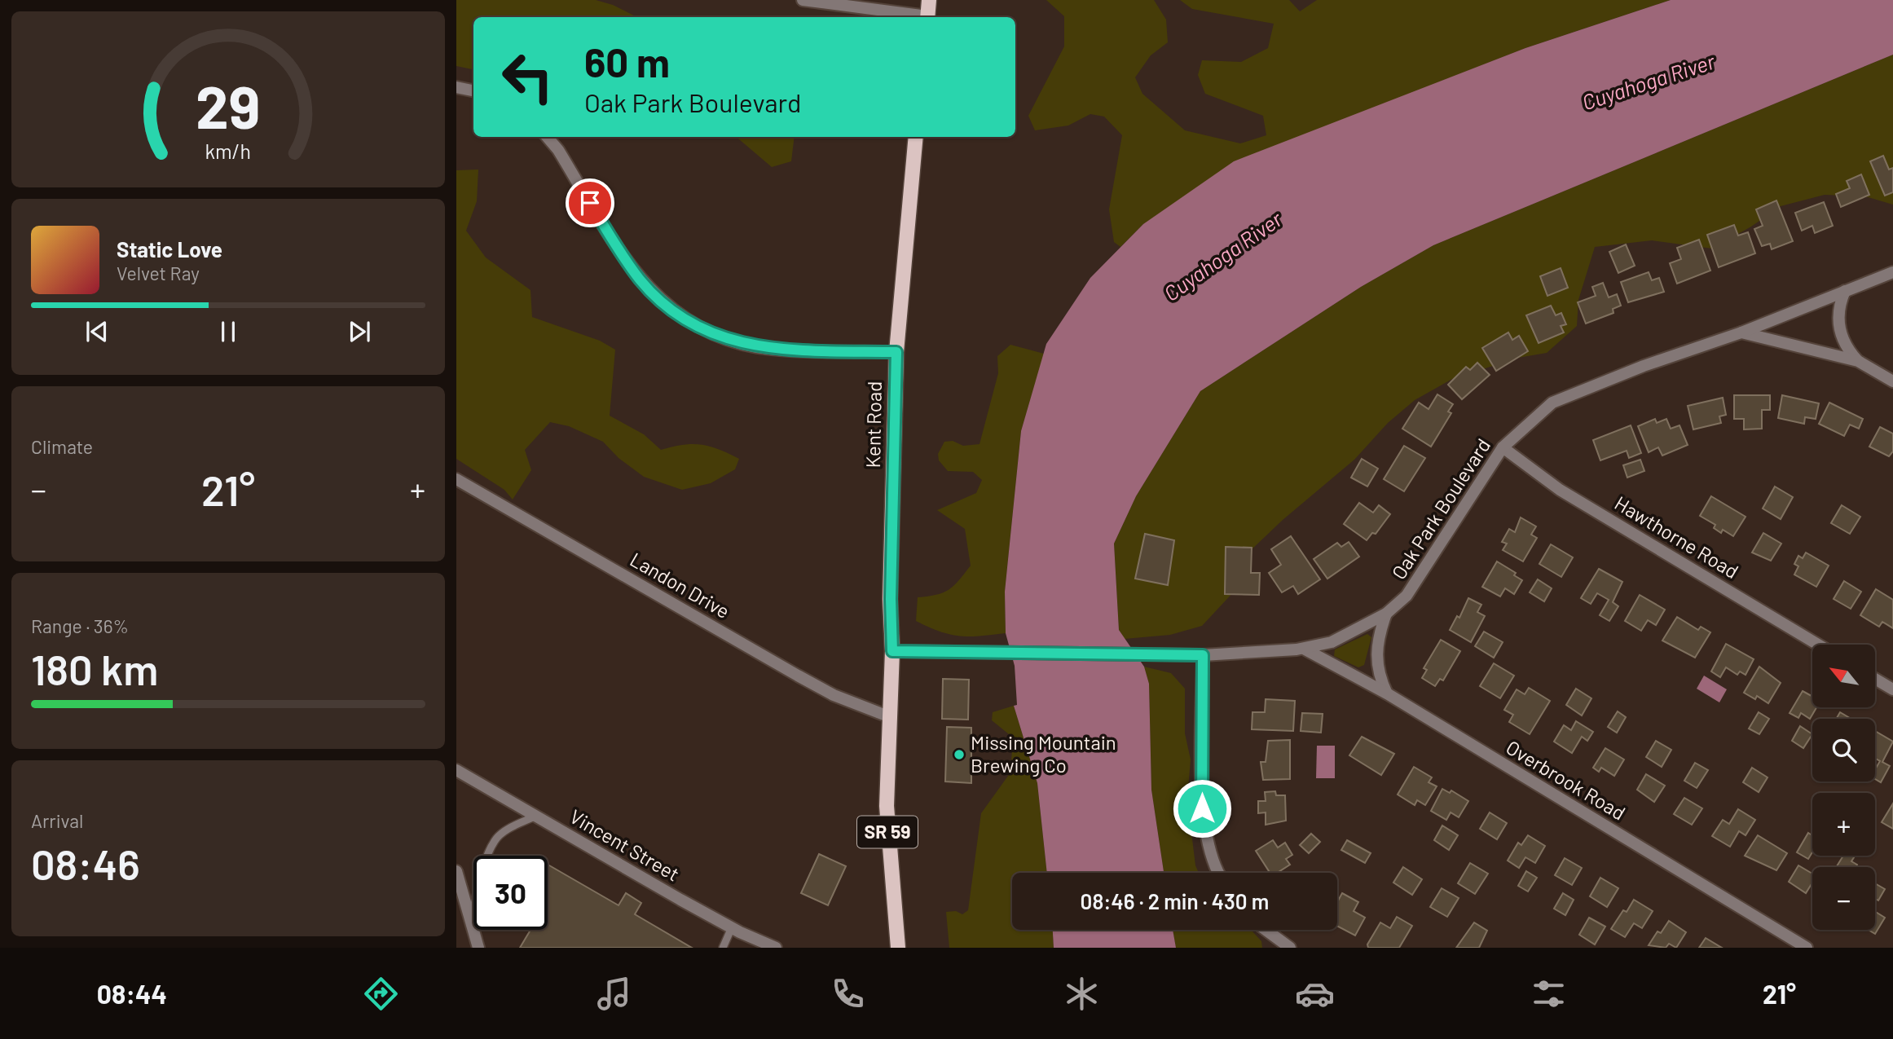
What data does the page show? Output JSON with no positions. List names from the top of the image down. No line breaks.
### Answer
{"streets":{"main road":["Kent Road","SR 59"],"street":["Oak Park Boulevard","Hawthorne Road","Landon Drive","Overbrook Road","Vincent Street"]},"crossings":[["Kent Road","Oak Park Boulevard"],["Kent Road","Landon Drive"],["Kent Road","SR 59"],["Oak Park Boulevard","Hawthorne Road"],["Oak Park Boulevard","Overbrook Road"],["Landon Drive","SR 59"]],"water":["Cuyahoga River"],"places":["Missing Mountain Brewing Co"],"north":"top left","page":{"turn":["60 m","Oak Park Boulevard"],"song":["Static Love","Velvet Ray"],"tile":["Climate",["Range · 36%","180 km"],["Arrival","08:46"]],"heat":["−","21°","+"],"map_buttons":["+","−"],"limit":"30","trip":"08:46 · 2 min · 430 m","tabs":["08:44","21°"],"gauge":["29","km/h"]}}
